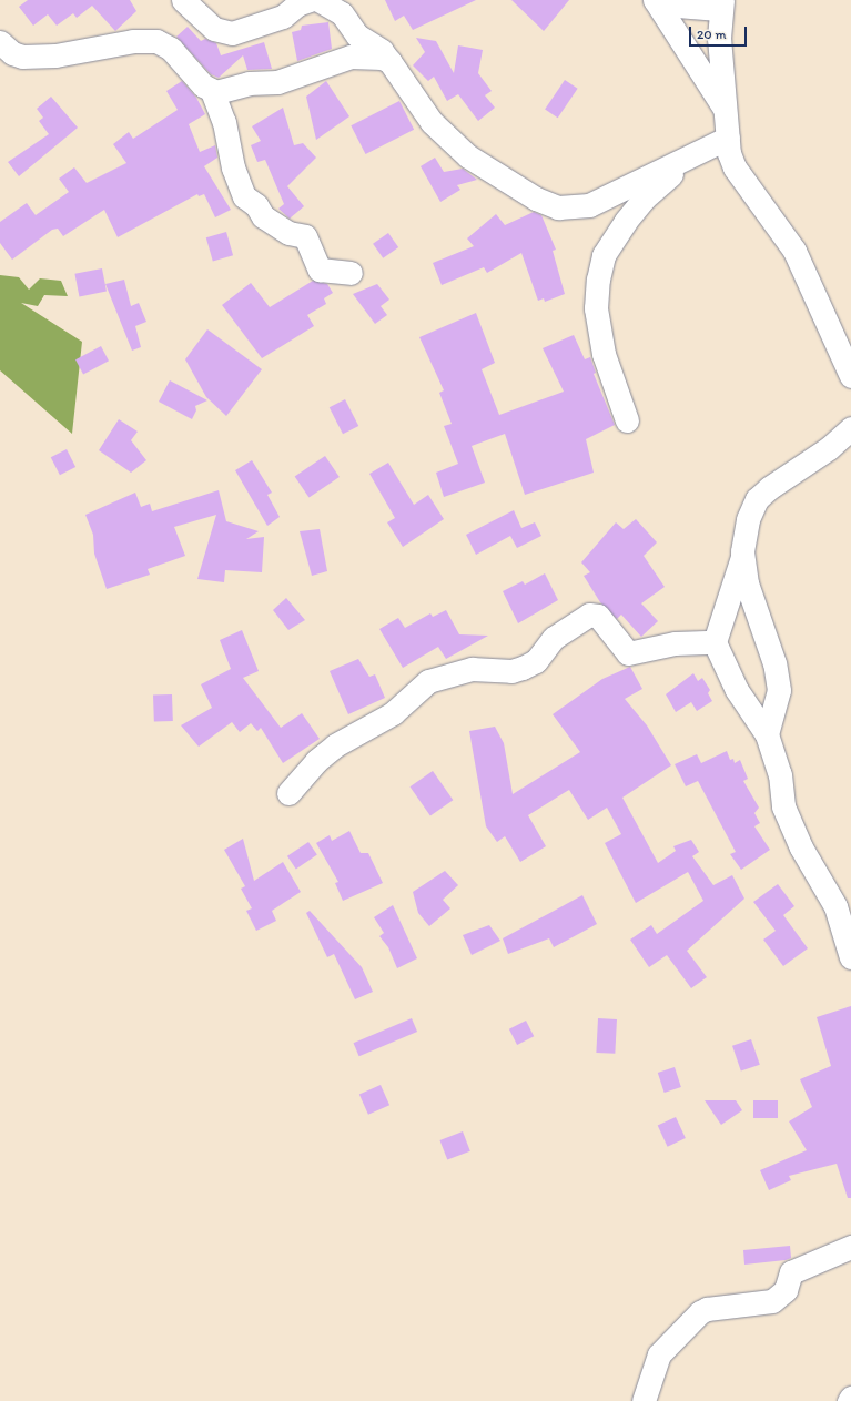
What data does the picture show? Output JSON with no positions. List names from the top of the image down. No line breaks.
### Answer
{"scale_bar":"20 m"}
